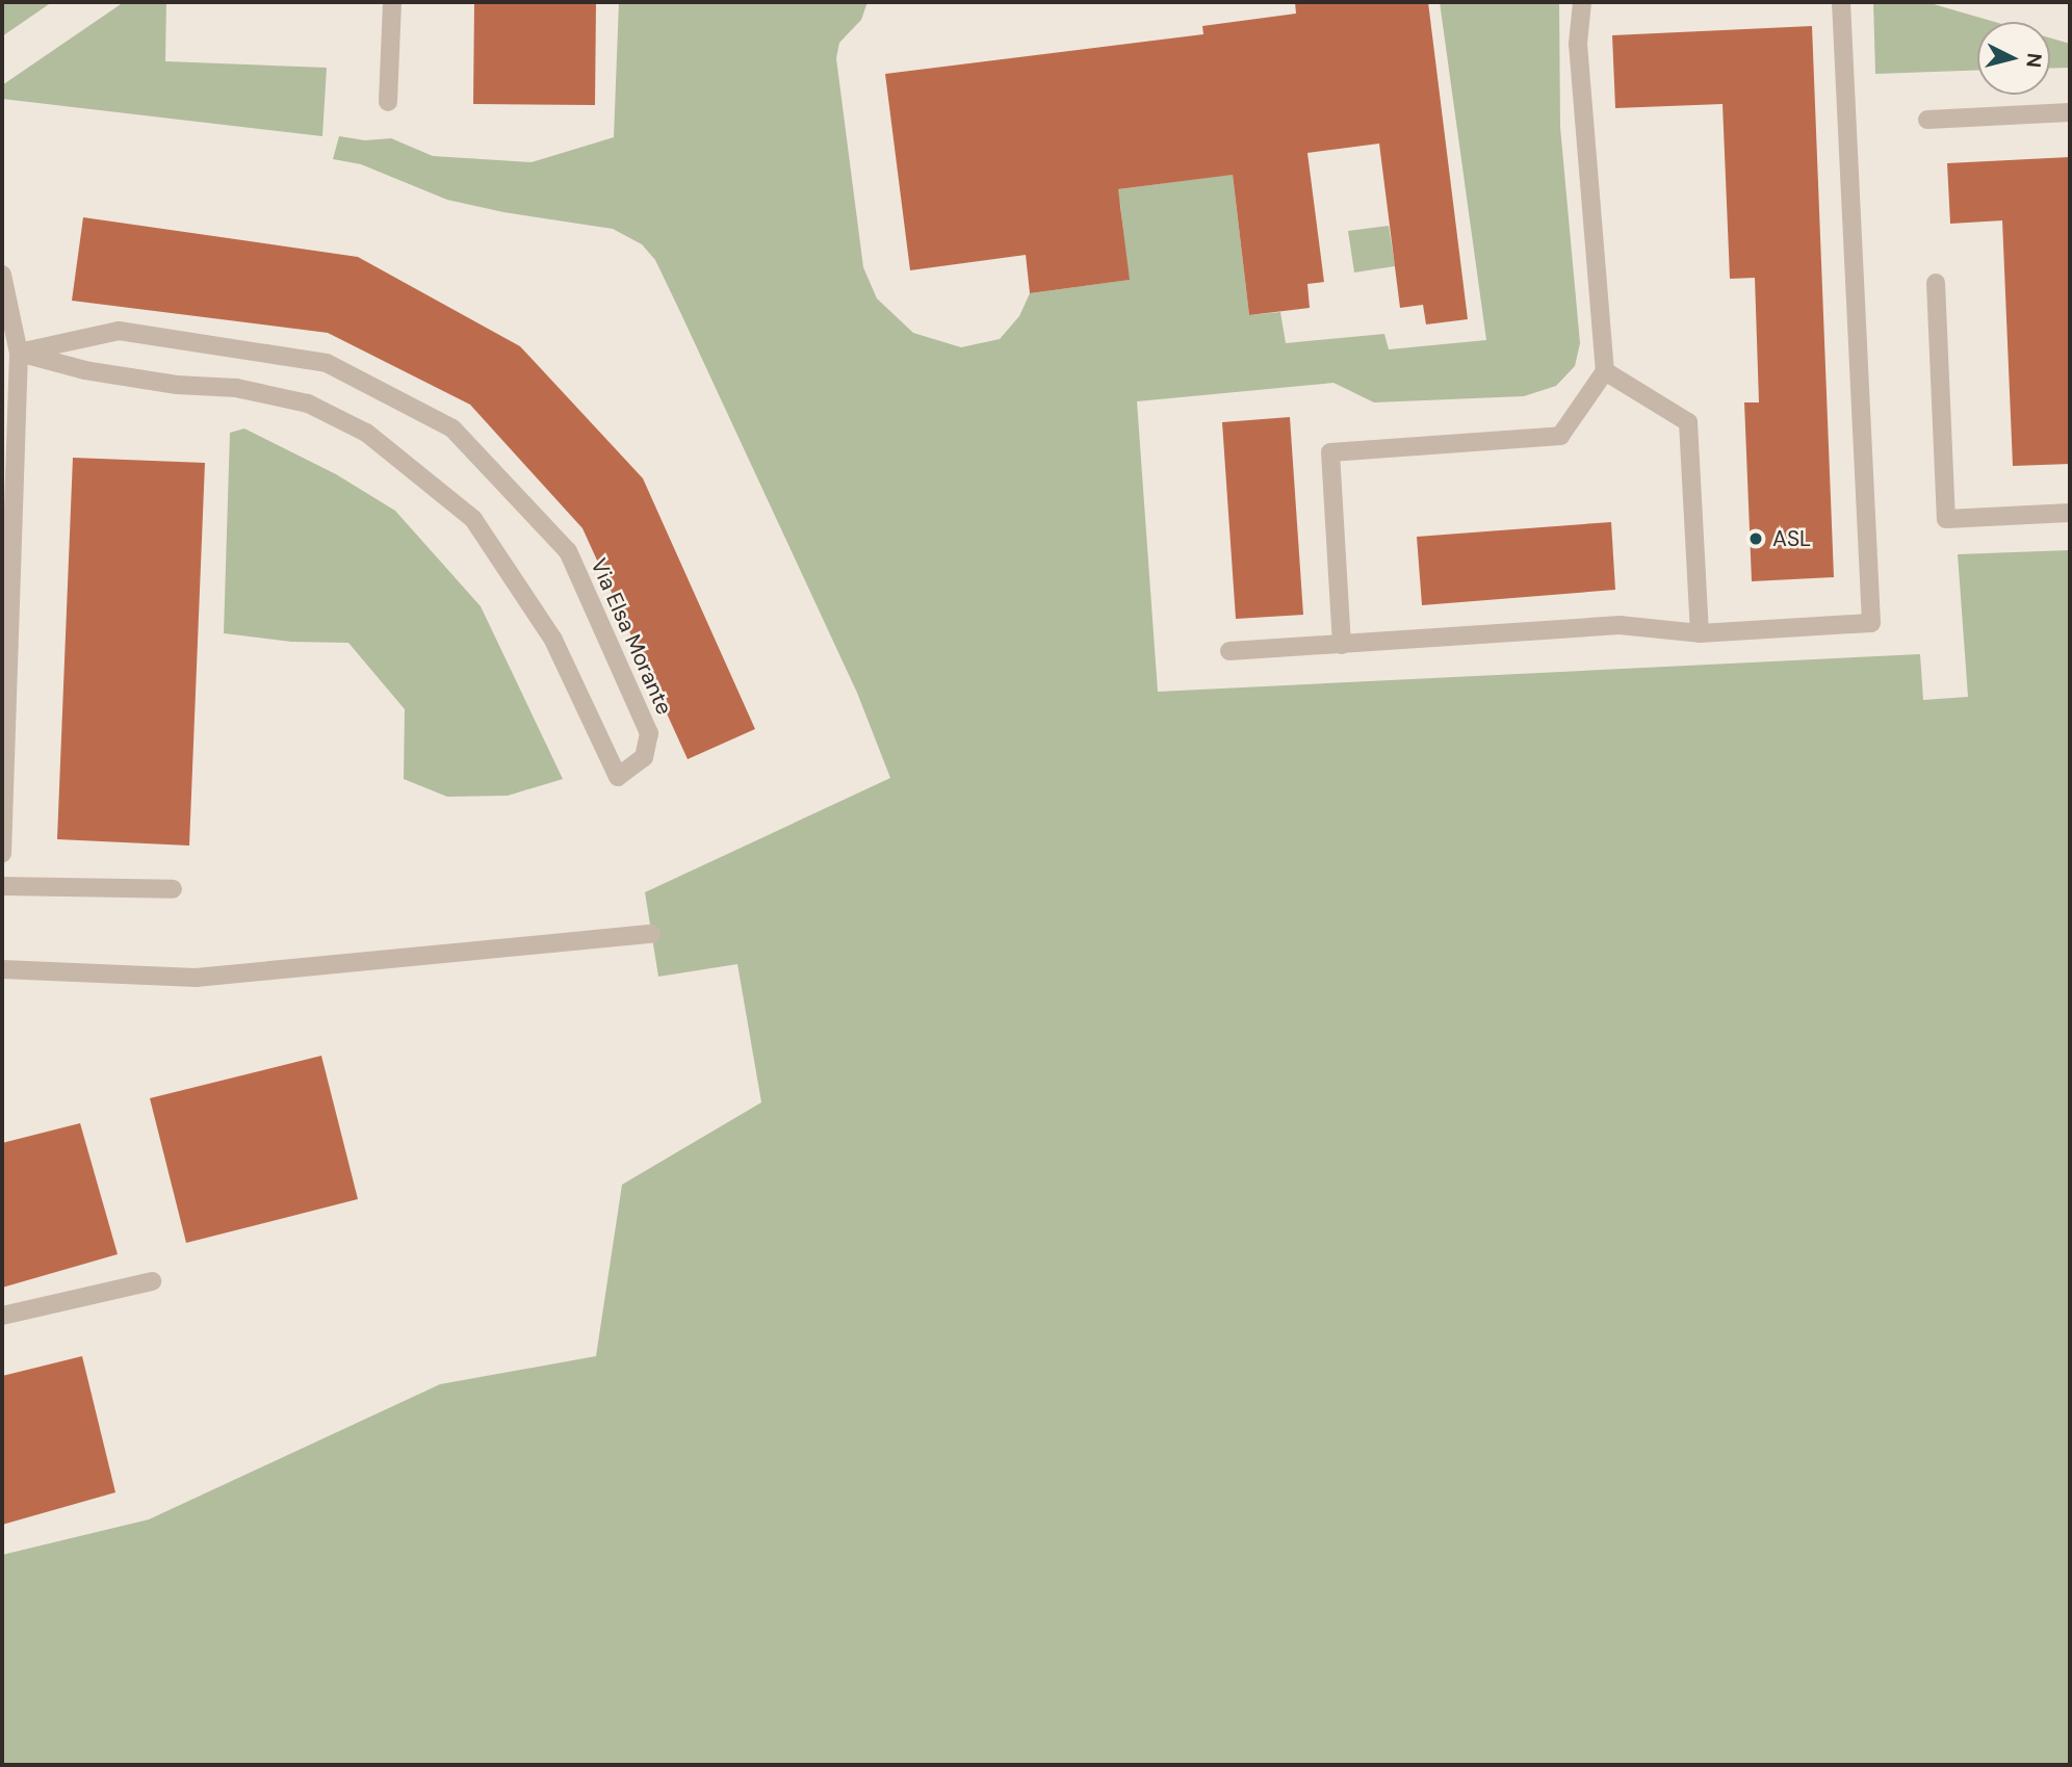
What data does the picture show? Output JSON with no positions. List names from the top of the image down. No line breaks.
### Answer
{"streets":{"street":["Via Elsa Morante"]},"places":["ASL"],"north":"right"}
